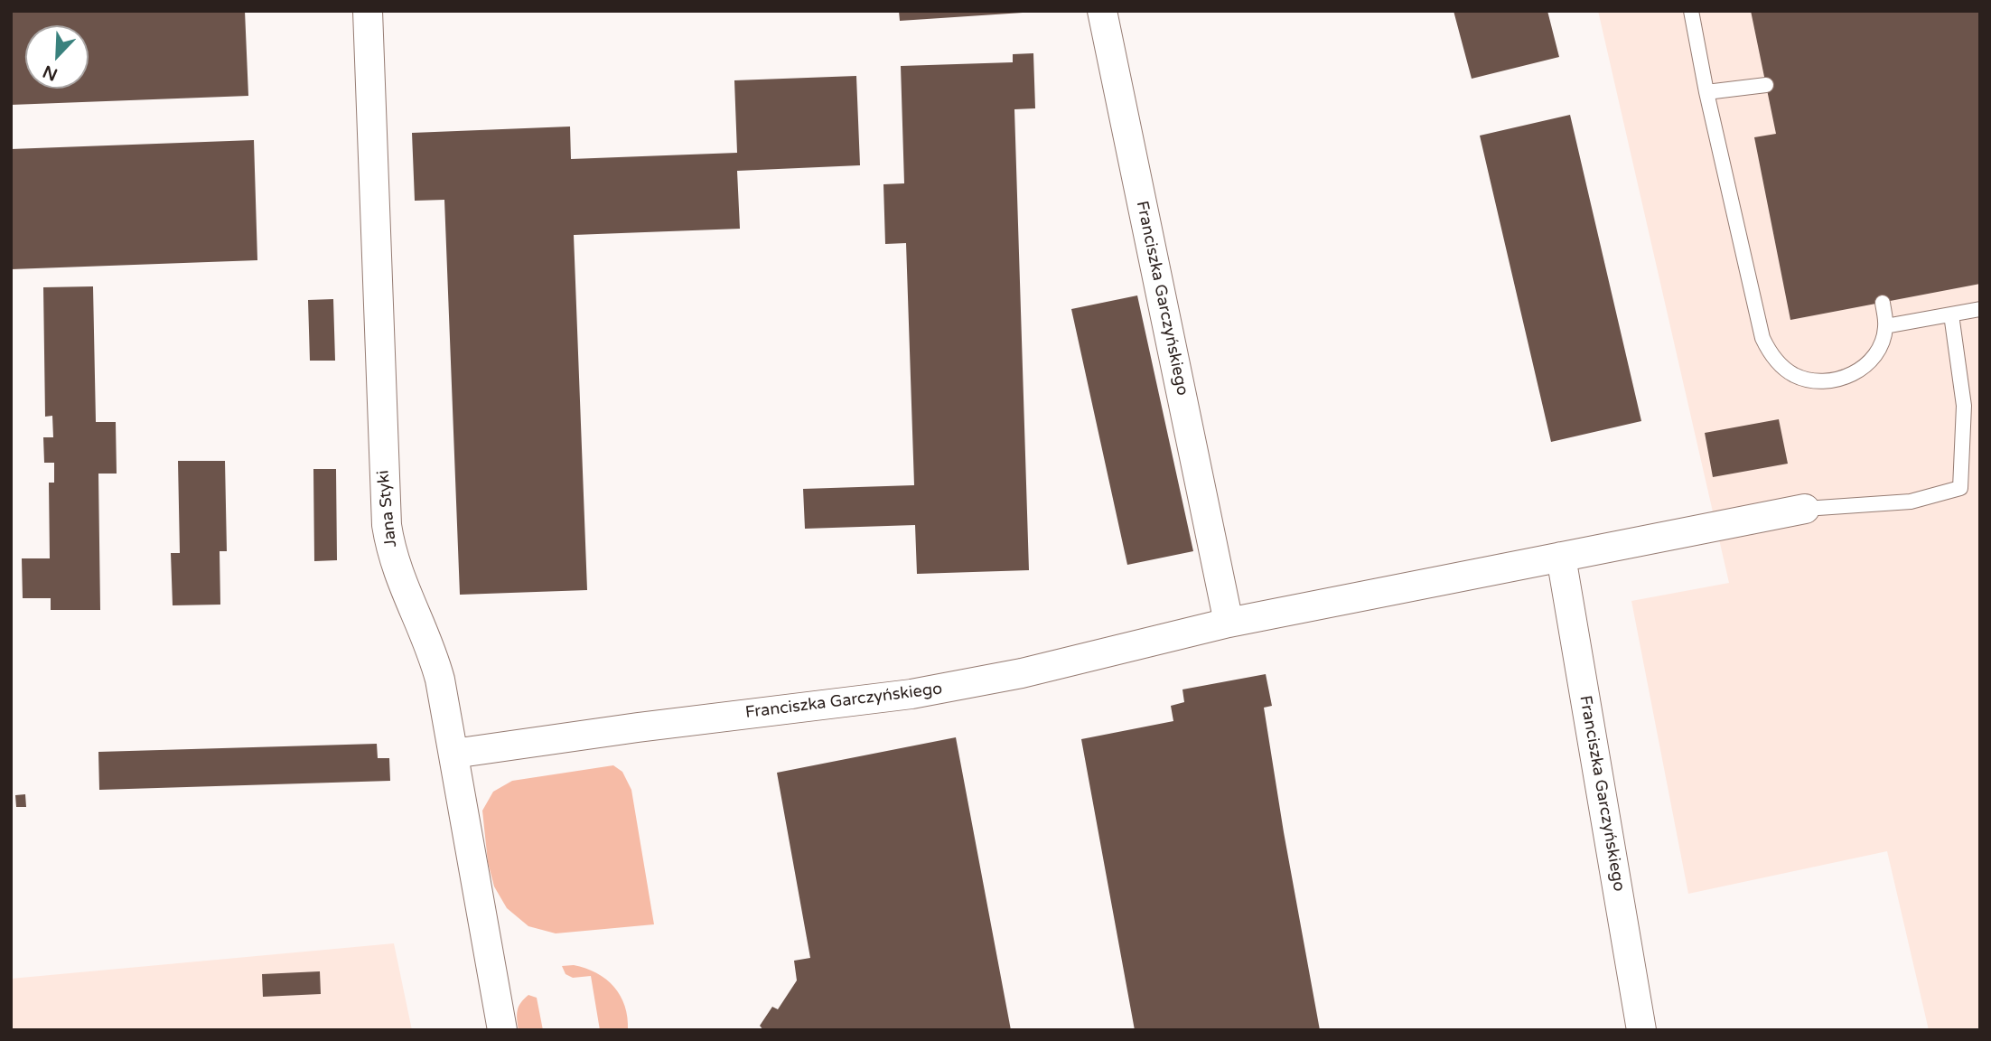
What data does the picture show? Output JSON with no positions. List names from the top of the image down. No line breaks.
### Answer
{"streets":{"street":["Franciszka Garczyńskiego","Jana Styki"]},"crossings":[["Franciszka Garczyńskiego","Jana Styki"]],"north":"bottom left"}
